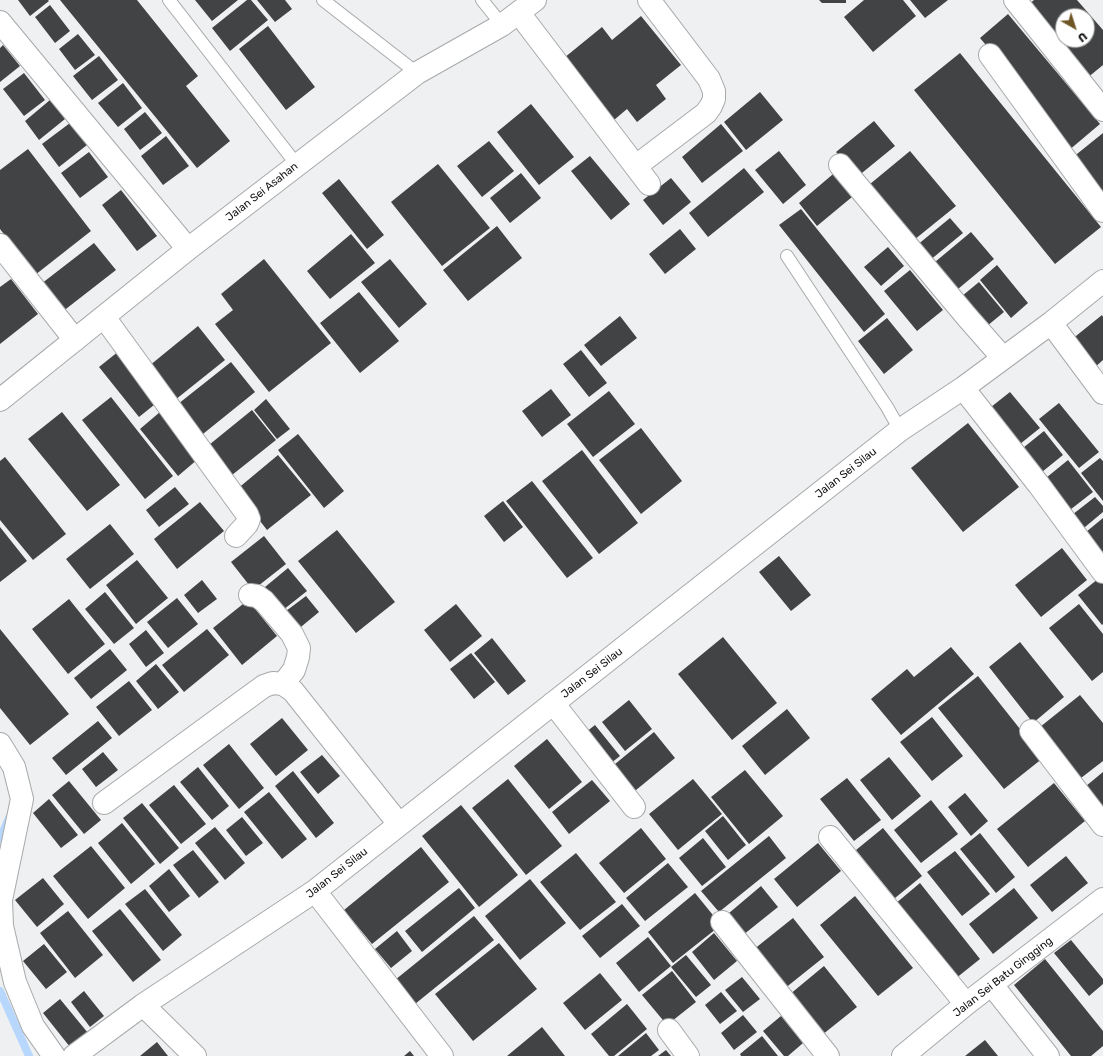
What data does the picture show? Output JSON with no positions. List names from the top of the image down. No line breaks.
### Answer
{"streets":{"street":["Jalan Sei Asahan","Jalan Sei Silau","Jalan Sei Batu Gingging"]},"north":"bottom right"}
